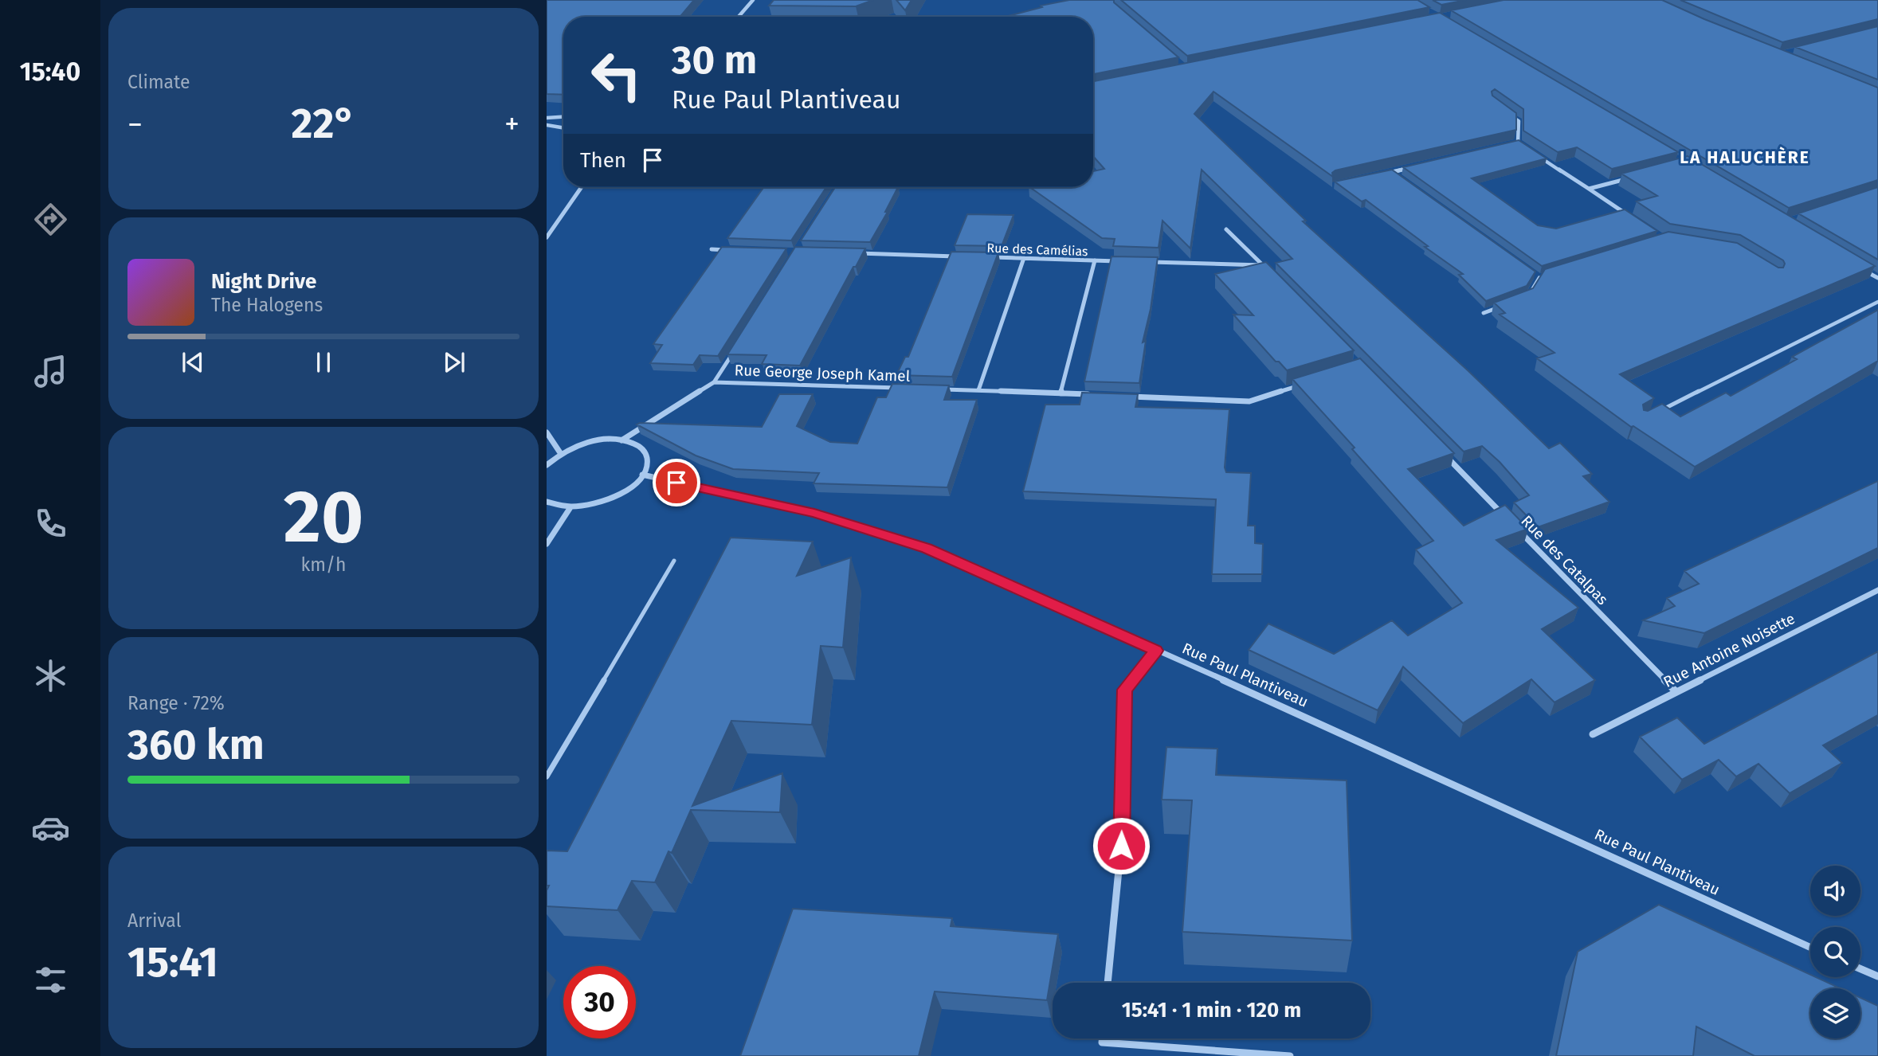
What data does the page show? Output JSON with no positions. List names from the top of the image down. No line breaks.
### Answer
{"streets":{"street":["Rue des Camélias","Rue George Joseph Kamel","Rue des Catalpas","Rue Antoine Noisette","Rue Paul Plantiveau"]},"crossings":[["Rue des Catalpas","Rue Antoine Noisette"]],"districts":["LA HALUCHÈRE"],"page":{"tabs":"15:40","tile":["Climate",["20","km/h"],["Range · 72%","360 km"],["Arrival","15:41"]],"turn":["30 m","Rue Paul Plantiveau"],"heat":["−","22°","+"],"then":"Then","song":["Night Drive","The Halogens"],"limit":"30","trip":"15:41 · 1 min · 120 m"}}
